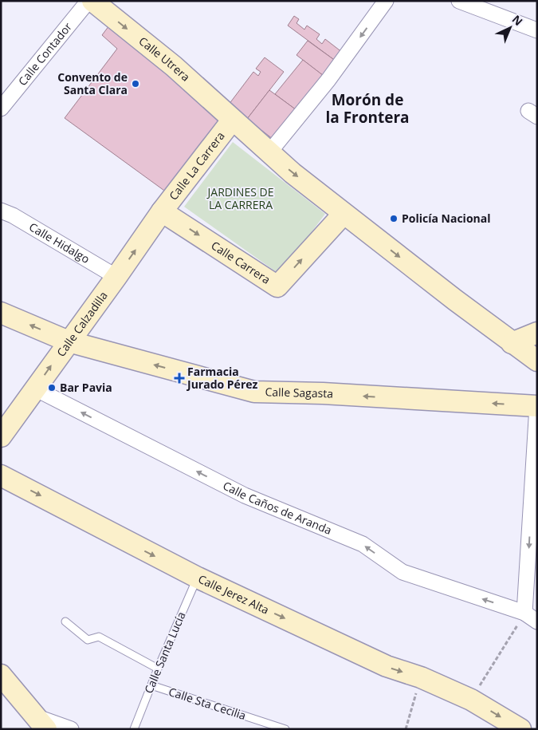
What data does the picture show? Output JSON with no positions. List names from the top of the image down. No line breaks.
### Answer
{"streets":{"street":["Calle Contador","Calle Utrera","Calle La Carrera","Calle Hidalgo","Calle Carrera","Calle Calzadilla","Calle Sagasta","Calle Caños de Aranda","Calle Jerez Alta"],"lane":["Calle Santa Lucía","Calle Sta Cecilia"]},"crossings":[["Calle Utrera","Calle La Carrera"],["Calle La Carrera","Calle Carrera"],["Calle La Carrera","Calle Calzadilla"],["Calle Hidalgo","Calle Calzadilla"],["Calle Carrera","Calle Calzadilla"],["Calle Calzadilla","Calle Sagasta"],["Calle Calzadilla","Calle Caños de Aranda"],["Calle Jerez Alta","Calle Santa Lucía"],["Calle Santa Lucía","Calle Sta Cecilia"]],"one_way":["Calle Utrera","Calle Calzadilla","Calle Sagasta","Calle Caños de Aranda","Calle Jerez Alta"],"districts":["Morón de la Frontera"],"parks":["JARDINES DE LA CARRERA"],"places":{"other":["Convento de Santa Clara","Policía Nacional","Bar Pavia"],"health":["Farmacia Jurado Pérez"]},"north":"top right"}
